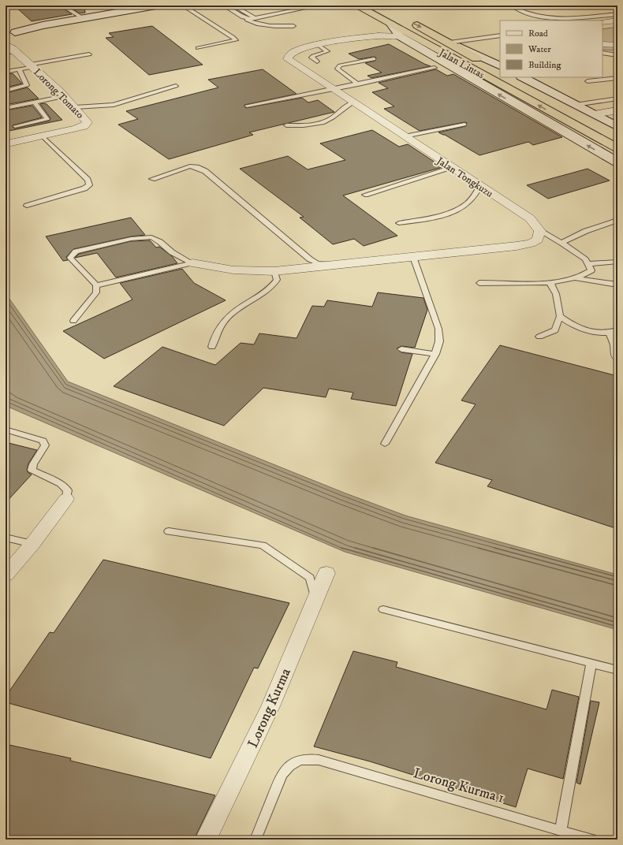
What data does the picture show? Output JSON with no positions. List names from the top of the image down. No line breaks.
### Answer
{"streets":{"highway":["Jalan Lintas"],"street":["Lorong Tomato","Jalan Tongkuzu","Lorong Kurma"],"lane":["Lorong Kurma 1"]},"crossings":[["Jalan Lintas","Jalan Tongkuzu"]],"legend":["Road","Water","Building"]}
